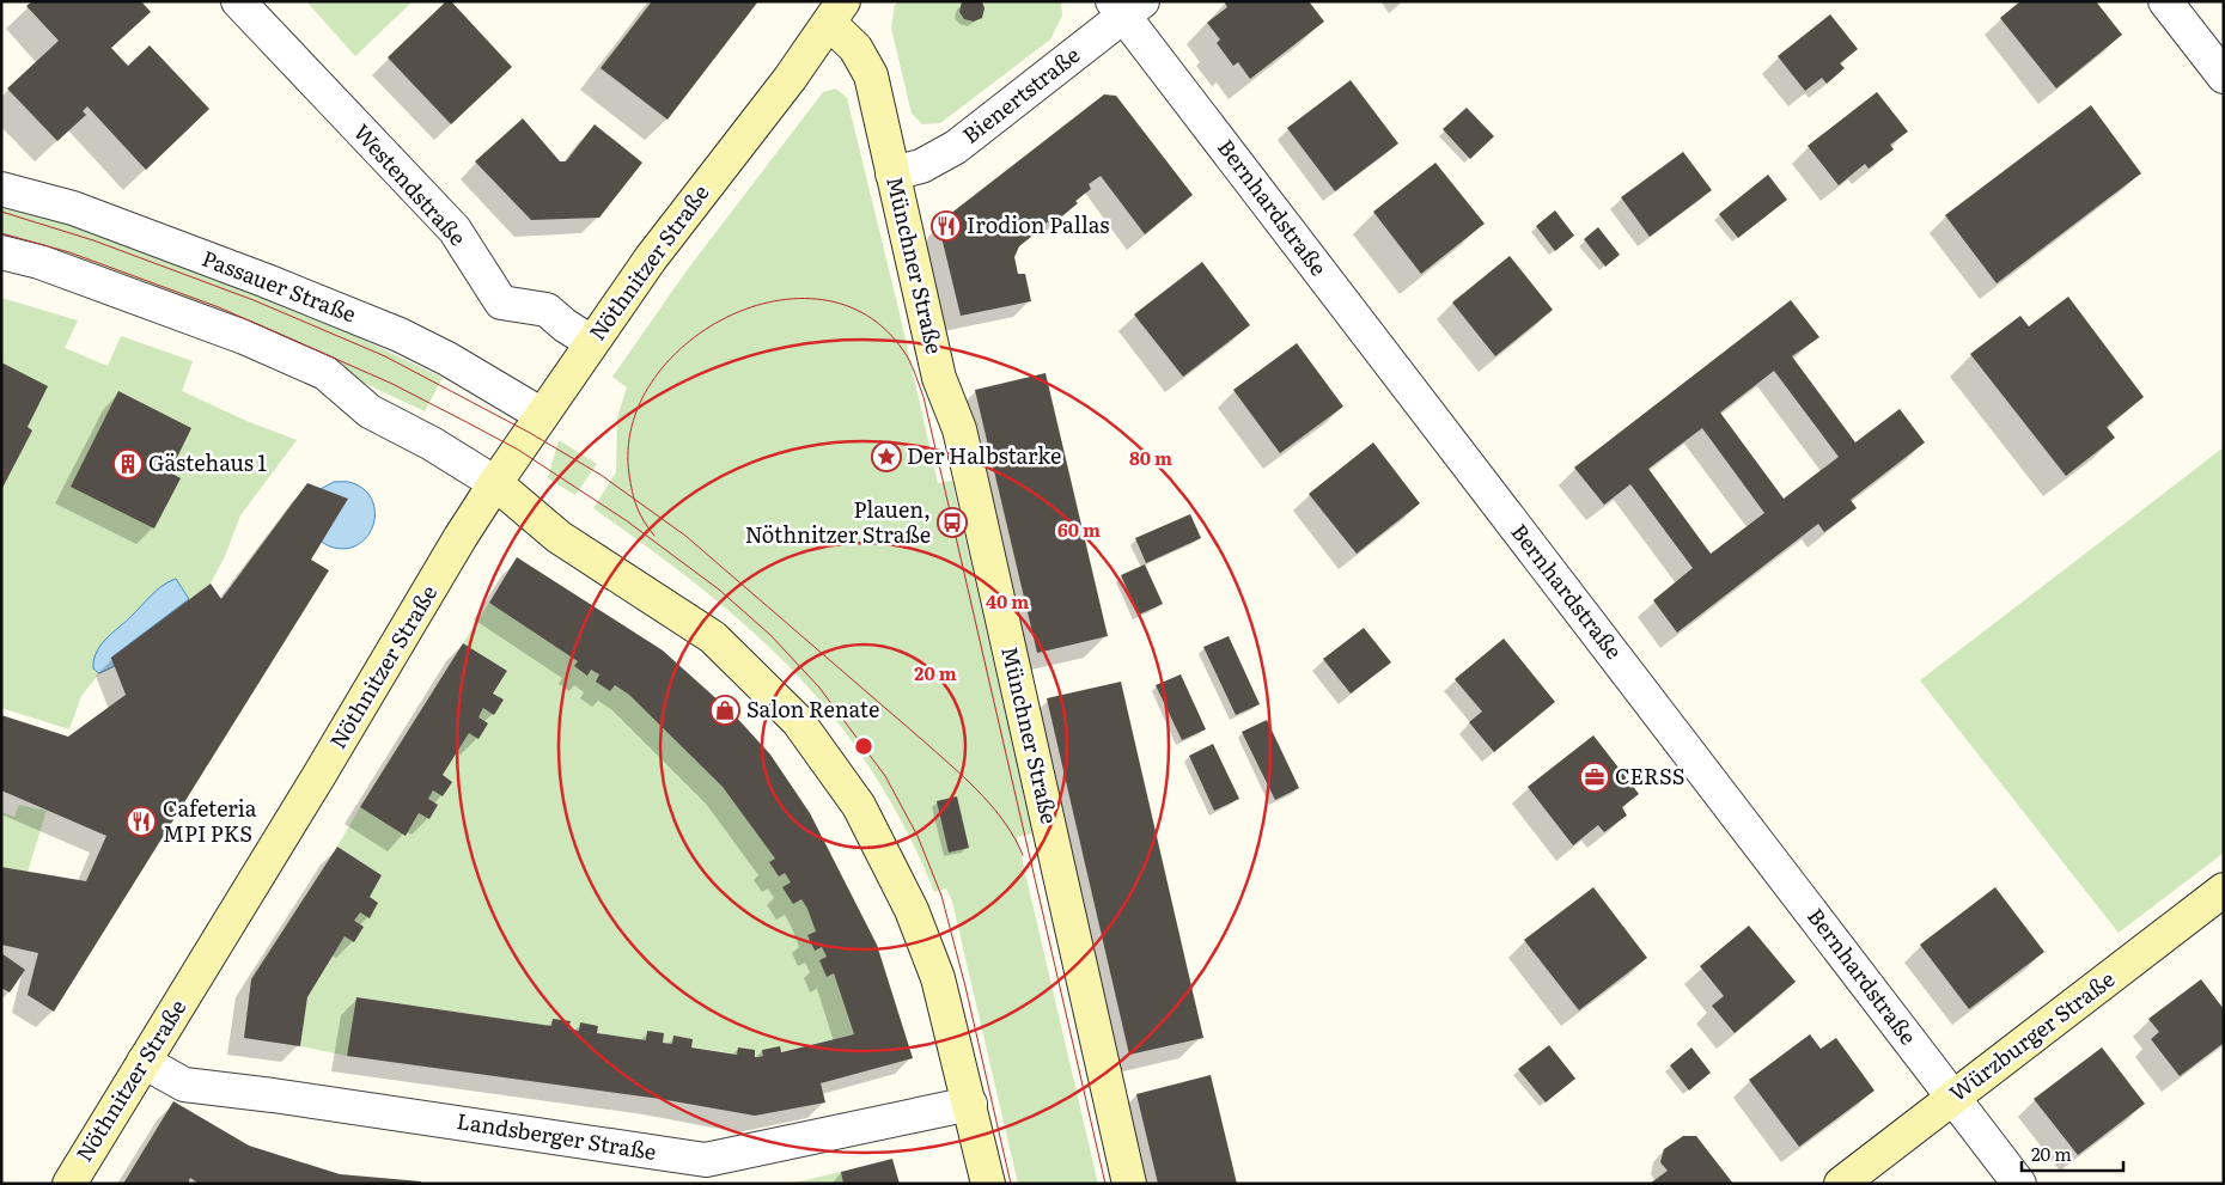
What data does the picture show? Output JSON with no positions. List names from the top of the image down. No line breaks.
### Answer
{"streets":{"street":["Bienertstraße","Westendstraße","Bernhardstraße","Nöthnitzer Straße","Münchner Straße","Passauer Straße","Würzburger Straße","Landsberger Straße"]},"crossings":[["Bienertstraße","Bernhardstraße"],["Bienertstraße","Münchner Straße"],["Westendstraße","Nöthnitzer Straße"],["Bernhardstraße","Würzburger Straße"],["Nöthnitzer Straße","Münchner Straße"],["Nöthnitzer Straße","Passauer Straße"],["Nöthnitzer Straße","Landsberger Straße"]],"places":{"restaurant":["Irodion Pallas","Cafeteria MPI PKS"],"place":["Der Halbstarke"],"building":["Gästehaus 1"],"bus stop":["Plauen, Nöthnitzer Straße"],"shop":["Salon Renate"],"office":["CERSS"]},"scale_bar":"20 m","rings":["80 m","60 m","40 m","20 m"]}
